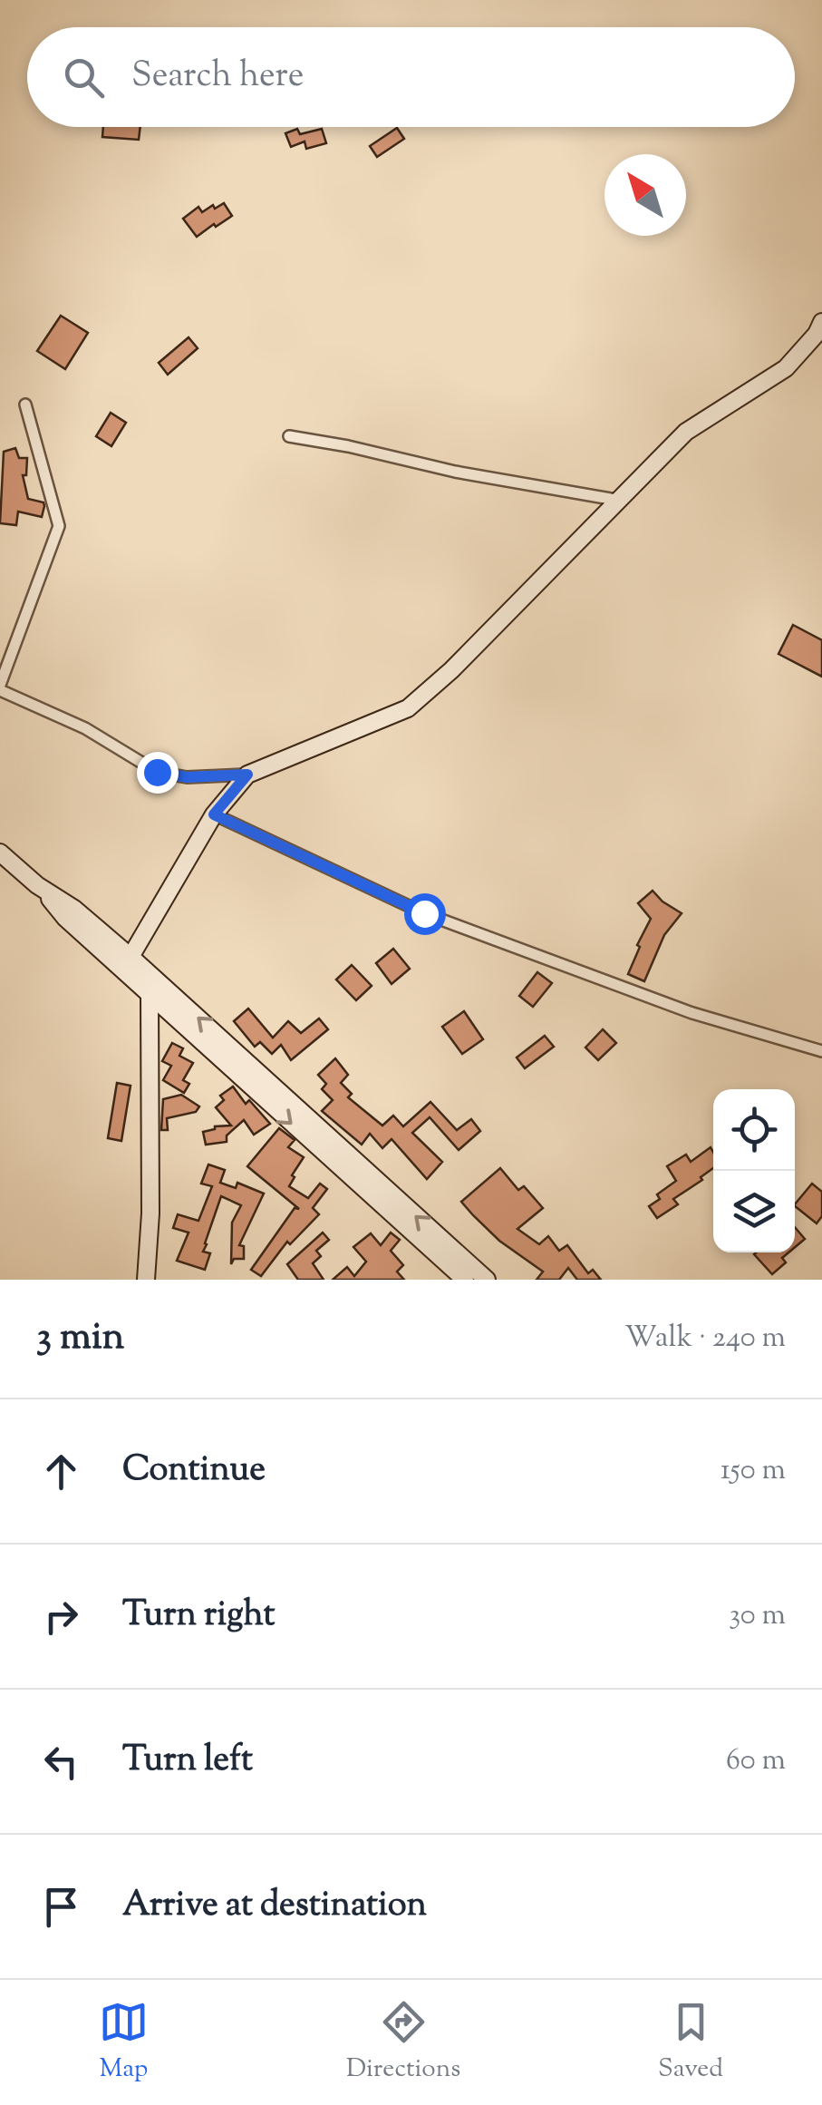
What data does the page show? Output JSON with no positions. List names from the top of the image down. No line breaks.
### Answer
{"north":"top left","page":{"search":"Search here","heading":["3 min","Walk · 240 m"],"list":[["Continue","150 m"],["Turn right","30 m"],["Turn left","60 m"],"Arrive at destination"],"nav":["Map","Directions","Saved"]}}
